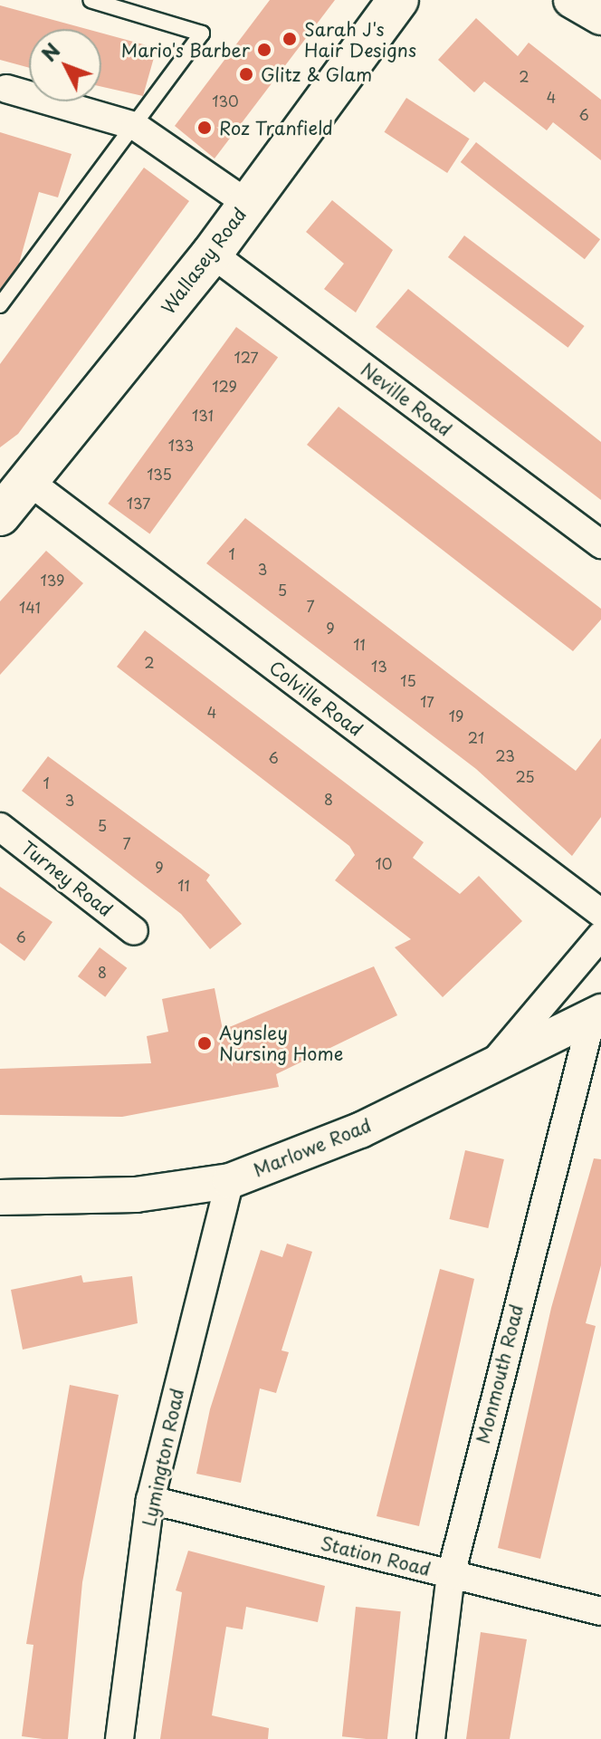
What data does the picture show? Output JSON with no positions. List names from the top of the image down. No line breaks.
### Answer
{"streets":{"main road":["Wallasey Road"],"street":["Neville Road","Colville Road","Turney Road","Marlowe Road","Monmouth Road","Lymington Road","Station Road"]},"crossings":[["Wallasey Road","Neville Road"],["Wallasey Road","Colville Road"],["Marlowe Road","Monmouth Road"],["Marlowe Road","Lymington Road"],["Monmouth Road","Station Road"],["Lymington Road","Station Road"]],"places":["Sarah J's Hair Designs","Mario's Barber","Glitz & Glam","Roz Tranfield","Aynsley Nursing Home"],"house_numbers":["2","4","130","6","127","129","131","133","135","137","1","3","139","5","7","141","9","11","2","13","15","17","4","19","21","23","6","25","1","8","3","5","7","10","9","11","6","8"],"north":"top left"}
